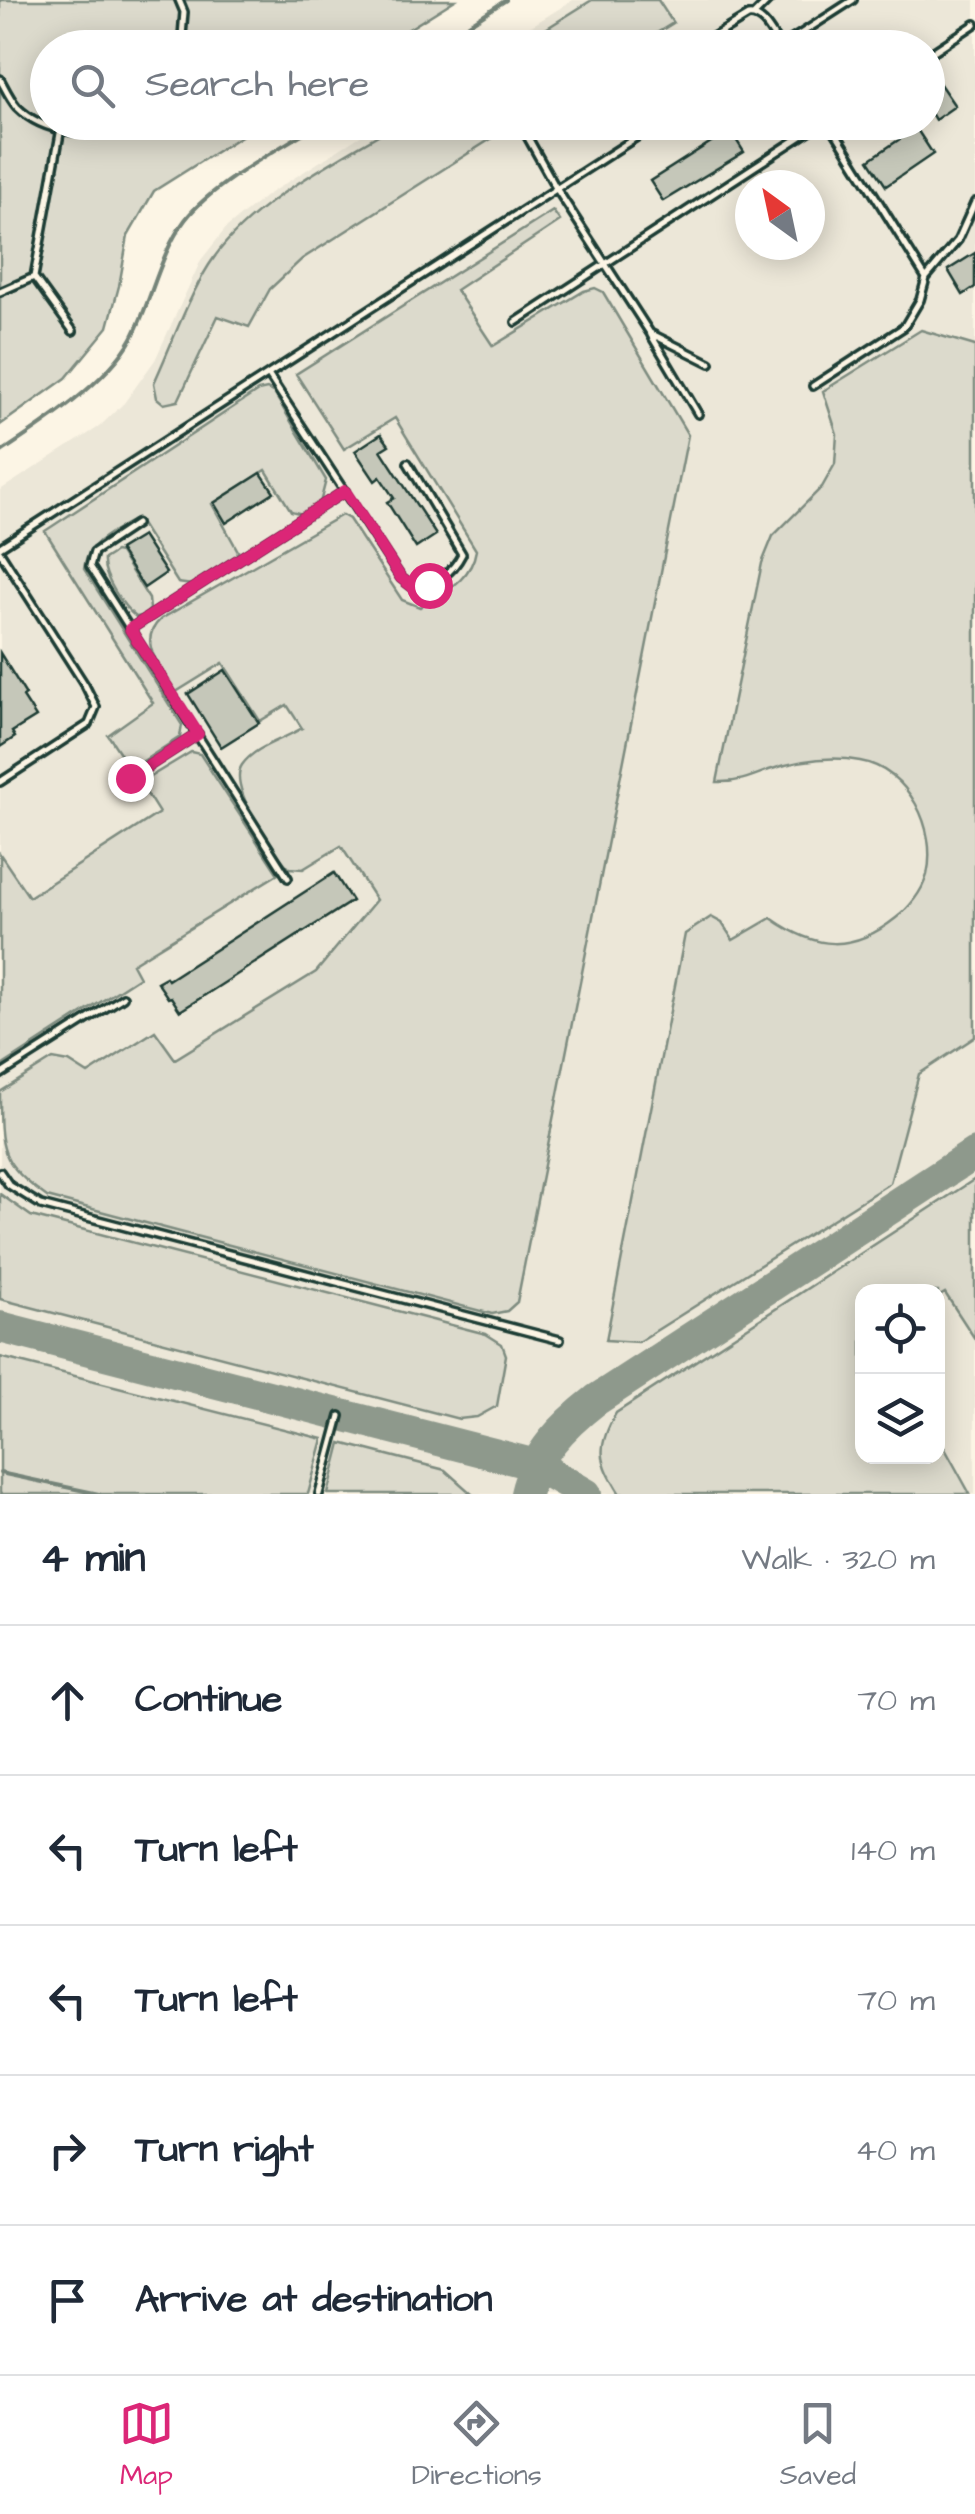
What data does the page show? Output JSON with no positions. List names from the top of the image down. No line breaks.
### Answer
{"north":"top left","page":{"search":"Search here","heading":["4 min","Walk · 320 m"],"list":[["Continue","70 m"],["Turn left","140 m"],["Turn left","70 m"],["Turn right","40 m"],"Arrive at destination"],"nav":["Map","Directions","Saved"]}}
